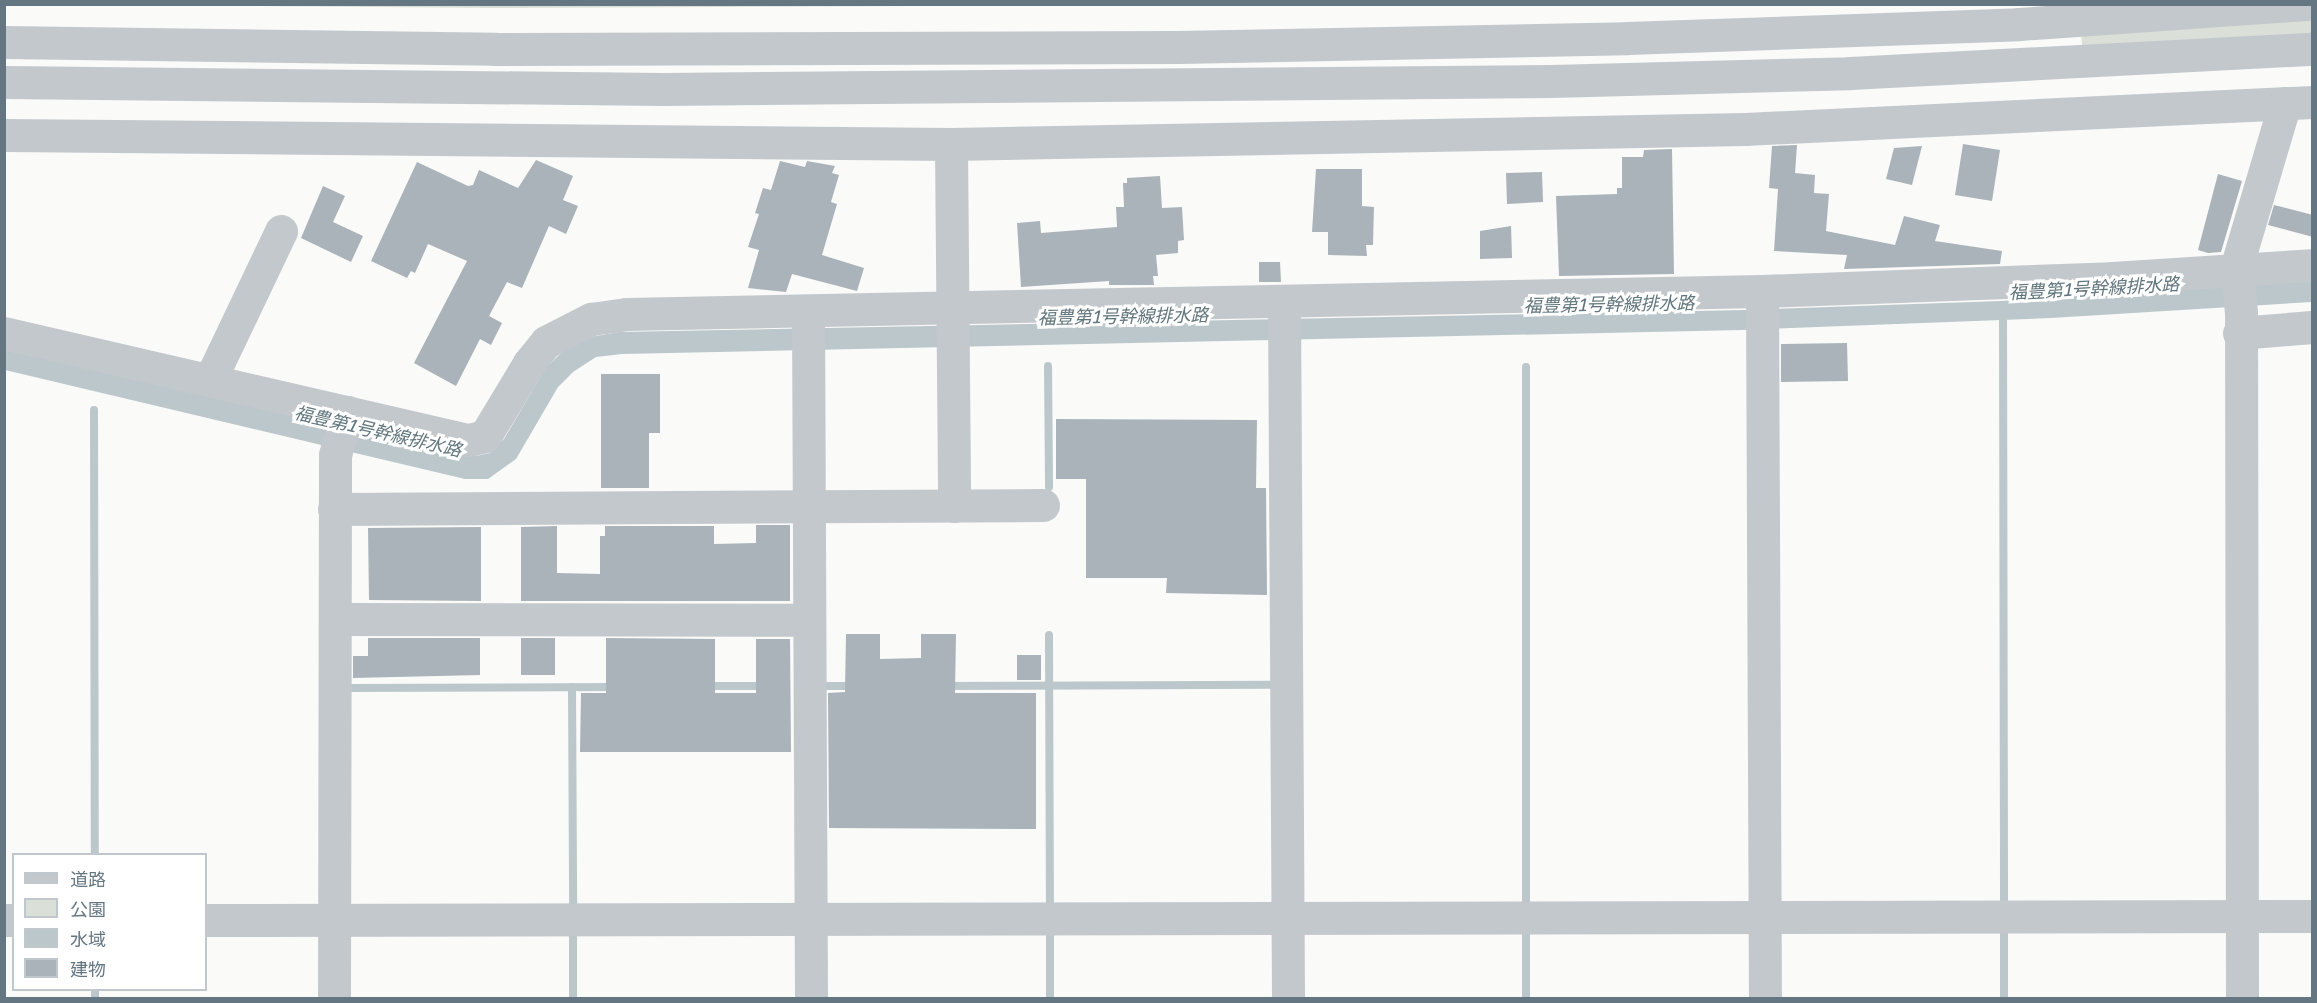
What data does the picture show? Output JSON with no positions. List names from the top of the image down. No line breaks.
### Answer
{"water":["福豊第1号幹線排水路"],"legend":["道路","公園","水域","建物"]}
